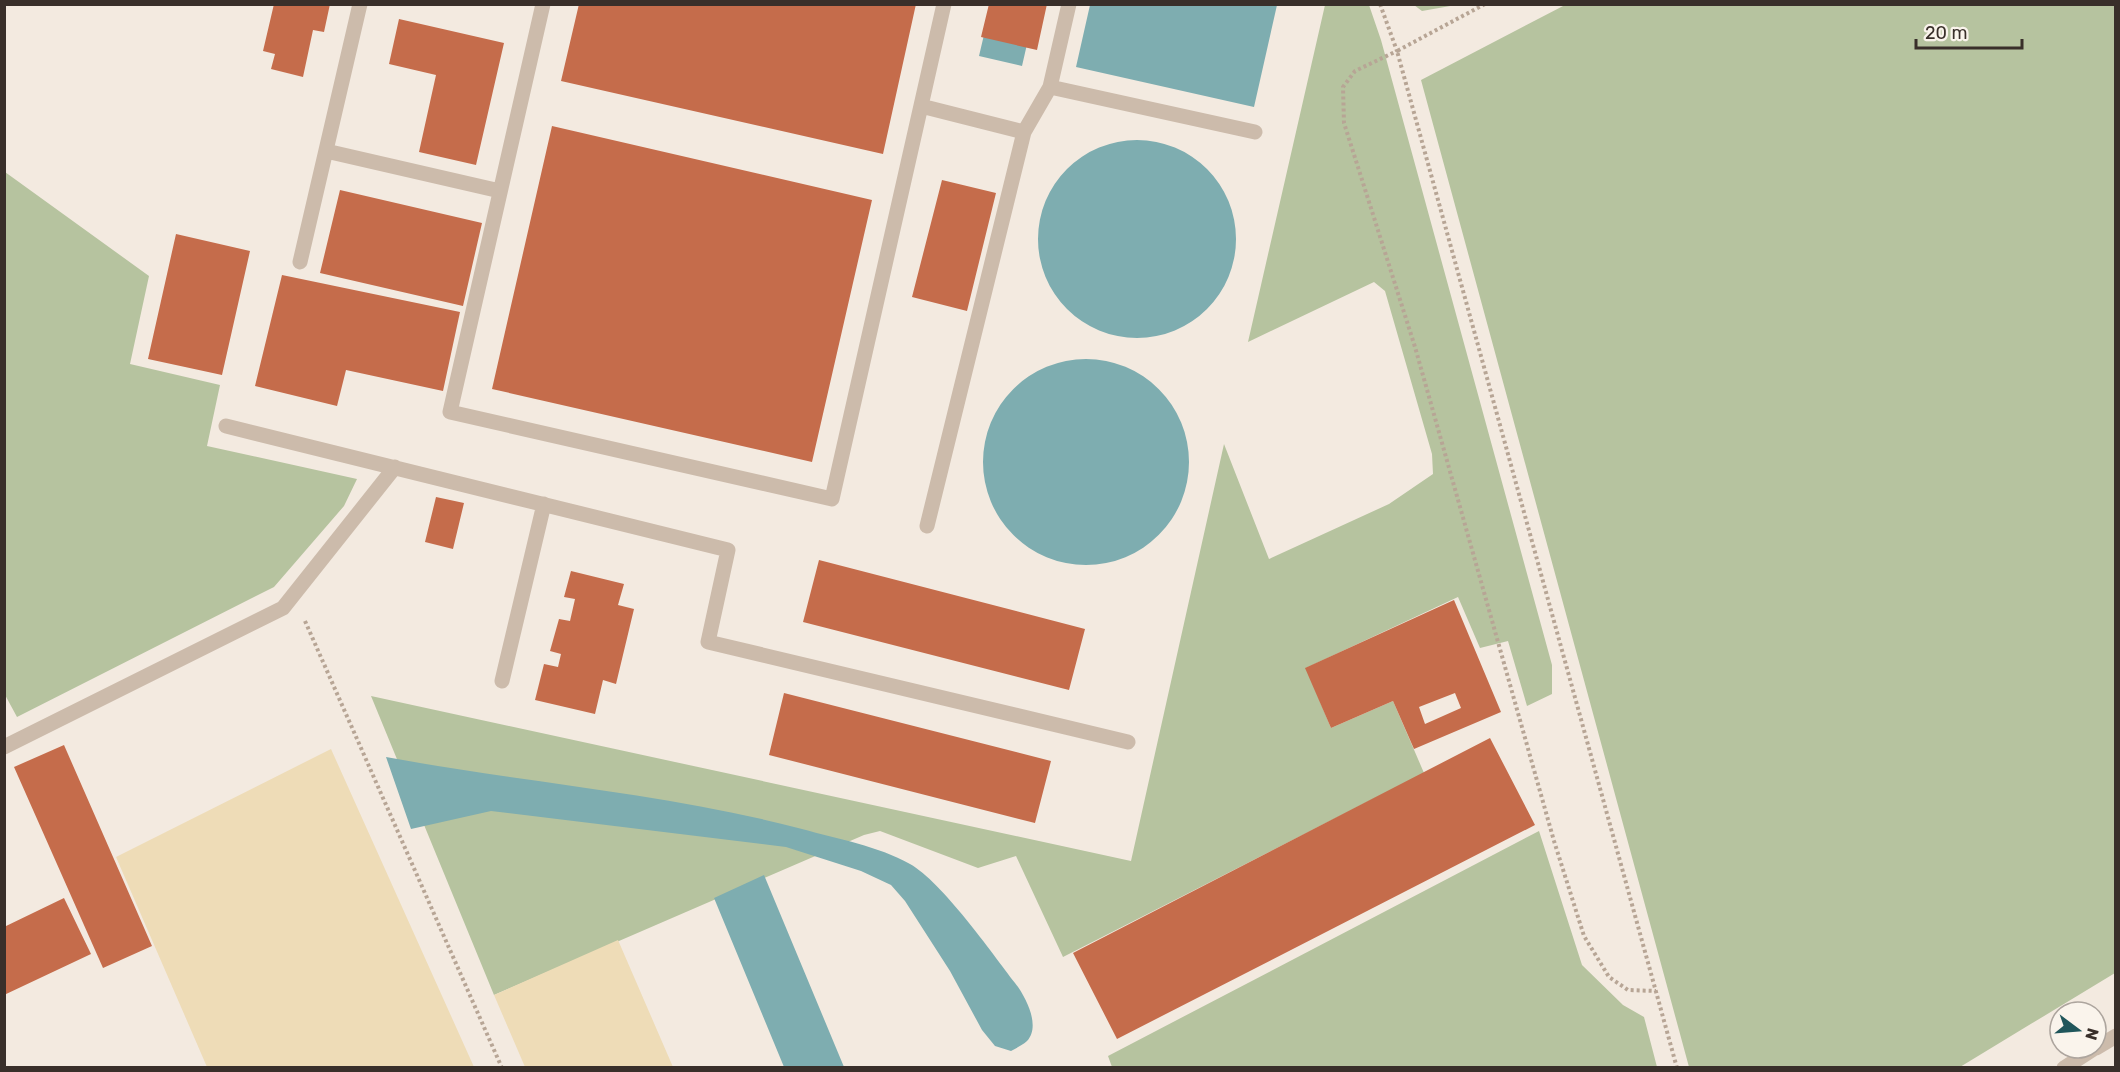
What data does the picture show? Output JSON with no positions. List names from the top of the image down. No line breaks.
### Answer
{"scale_bar":"20 m","north":"right"}
